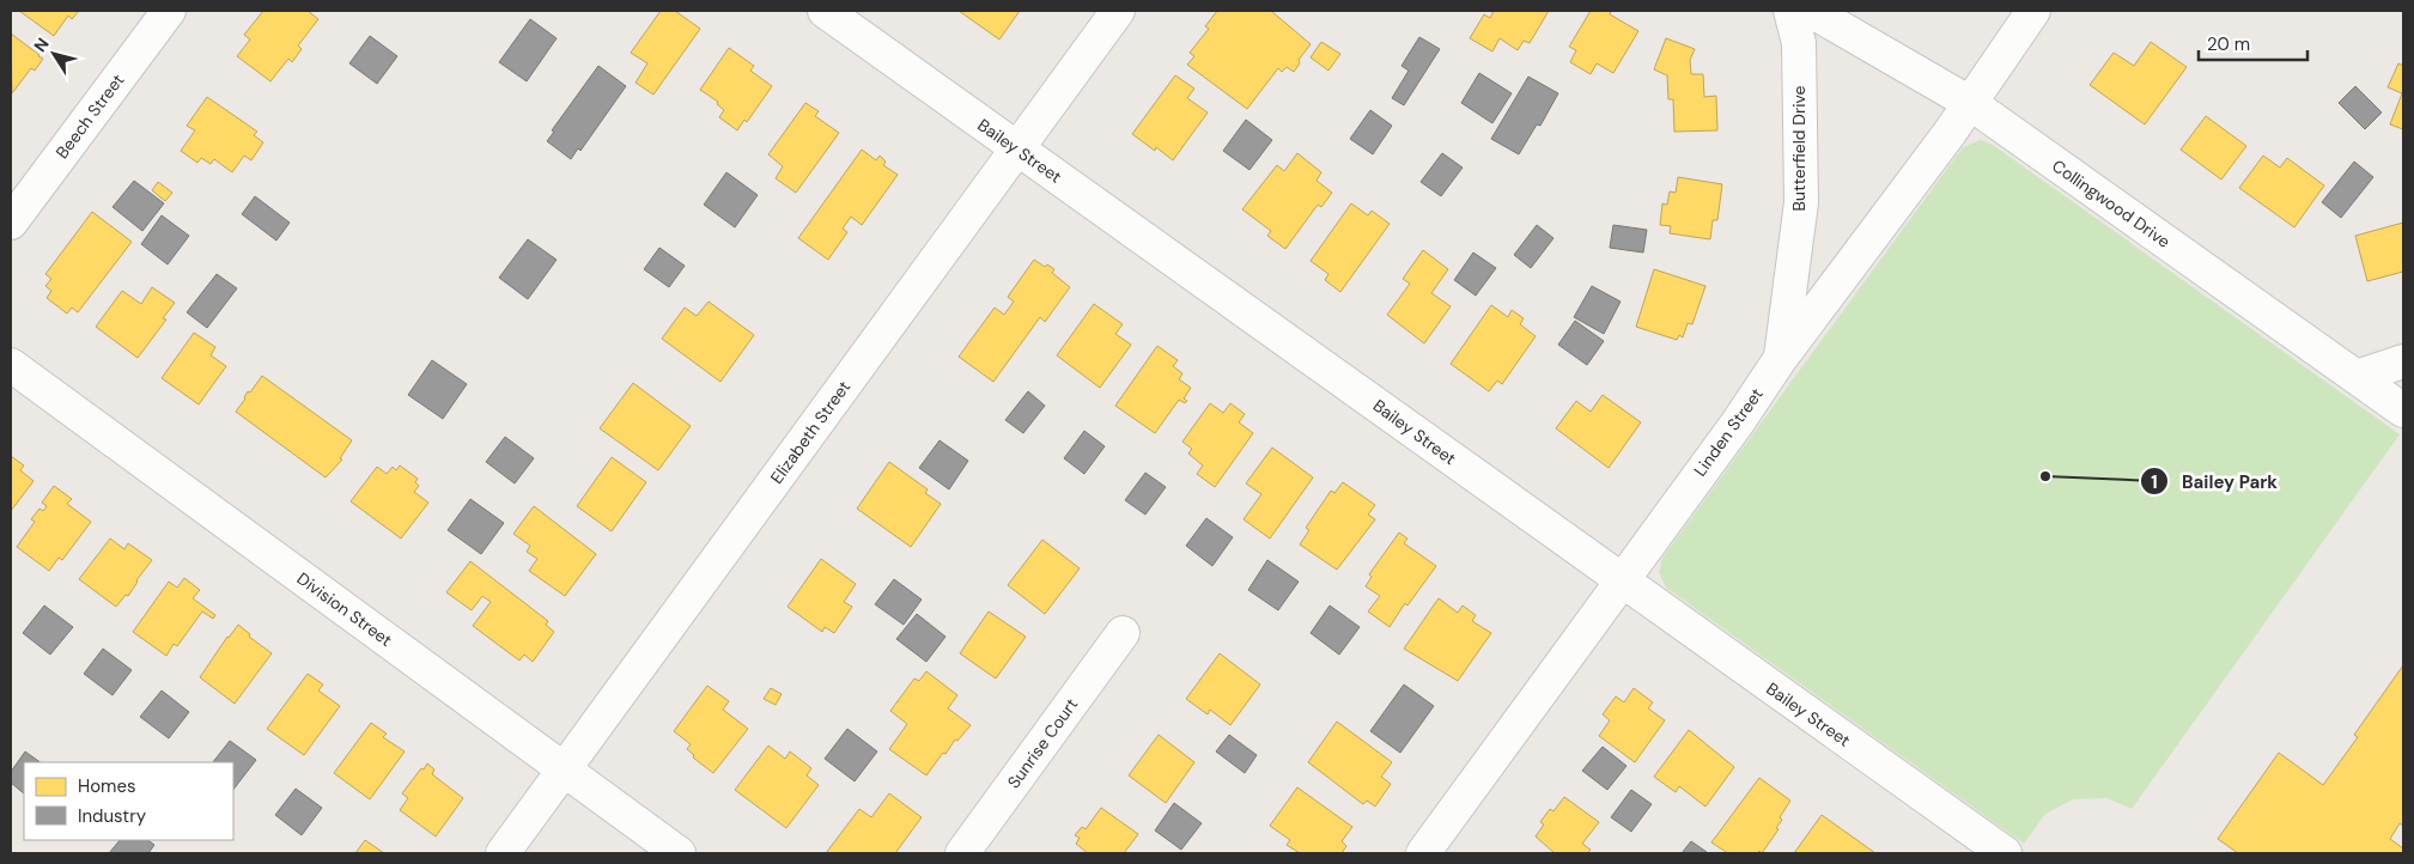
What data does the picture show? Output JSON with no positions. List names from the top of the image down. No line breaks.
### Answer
{"streets":{"street":["Beech Street","Butterfield Drive","Bailey Street","Collingwood Drive","Elizabeth Street","Linden Street","Division Street","Sunrise Court"]},"crossings":[["Butterfield Drive","Linden Street"],["Bailey Street","Elizabeth Street"],["Bailey Street","Linden Street"],["Collingwood Drive","Linden Street"],["Elizabeth Street","Division Street"]],"places":["Bailey Park"],"legend":["Homes","Industry"],"scale_bar":"20 m","north":"top left"}
